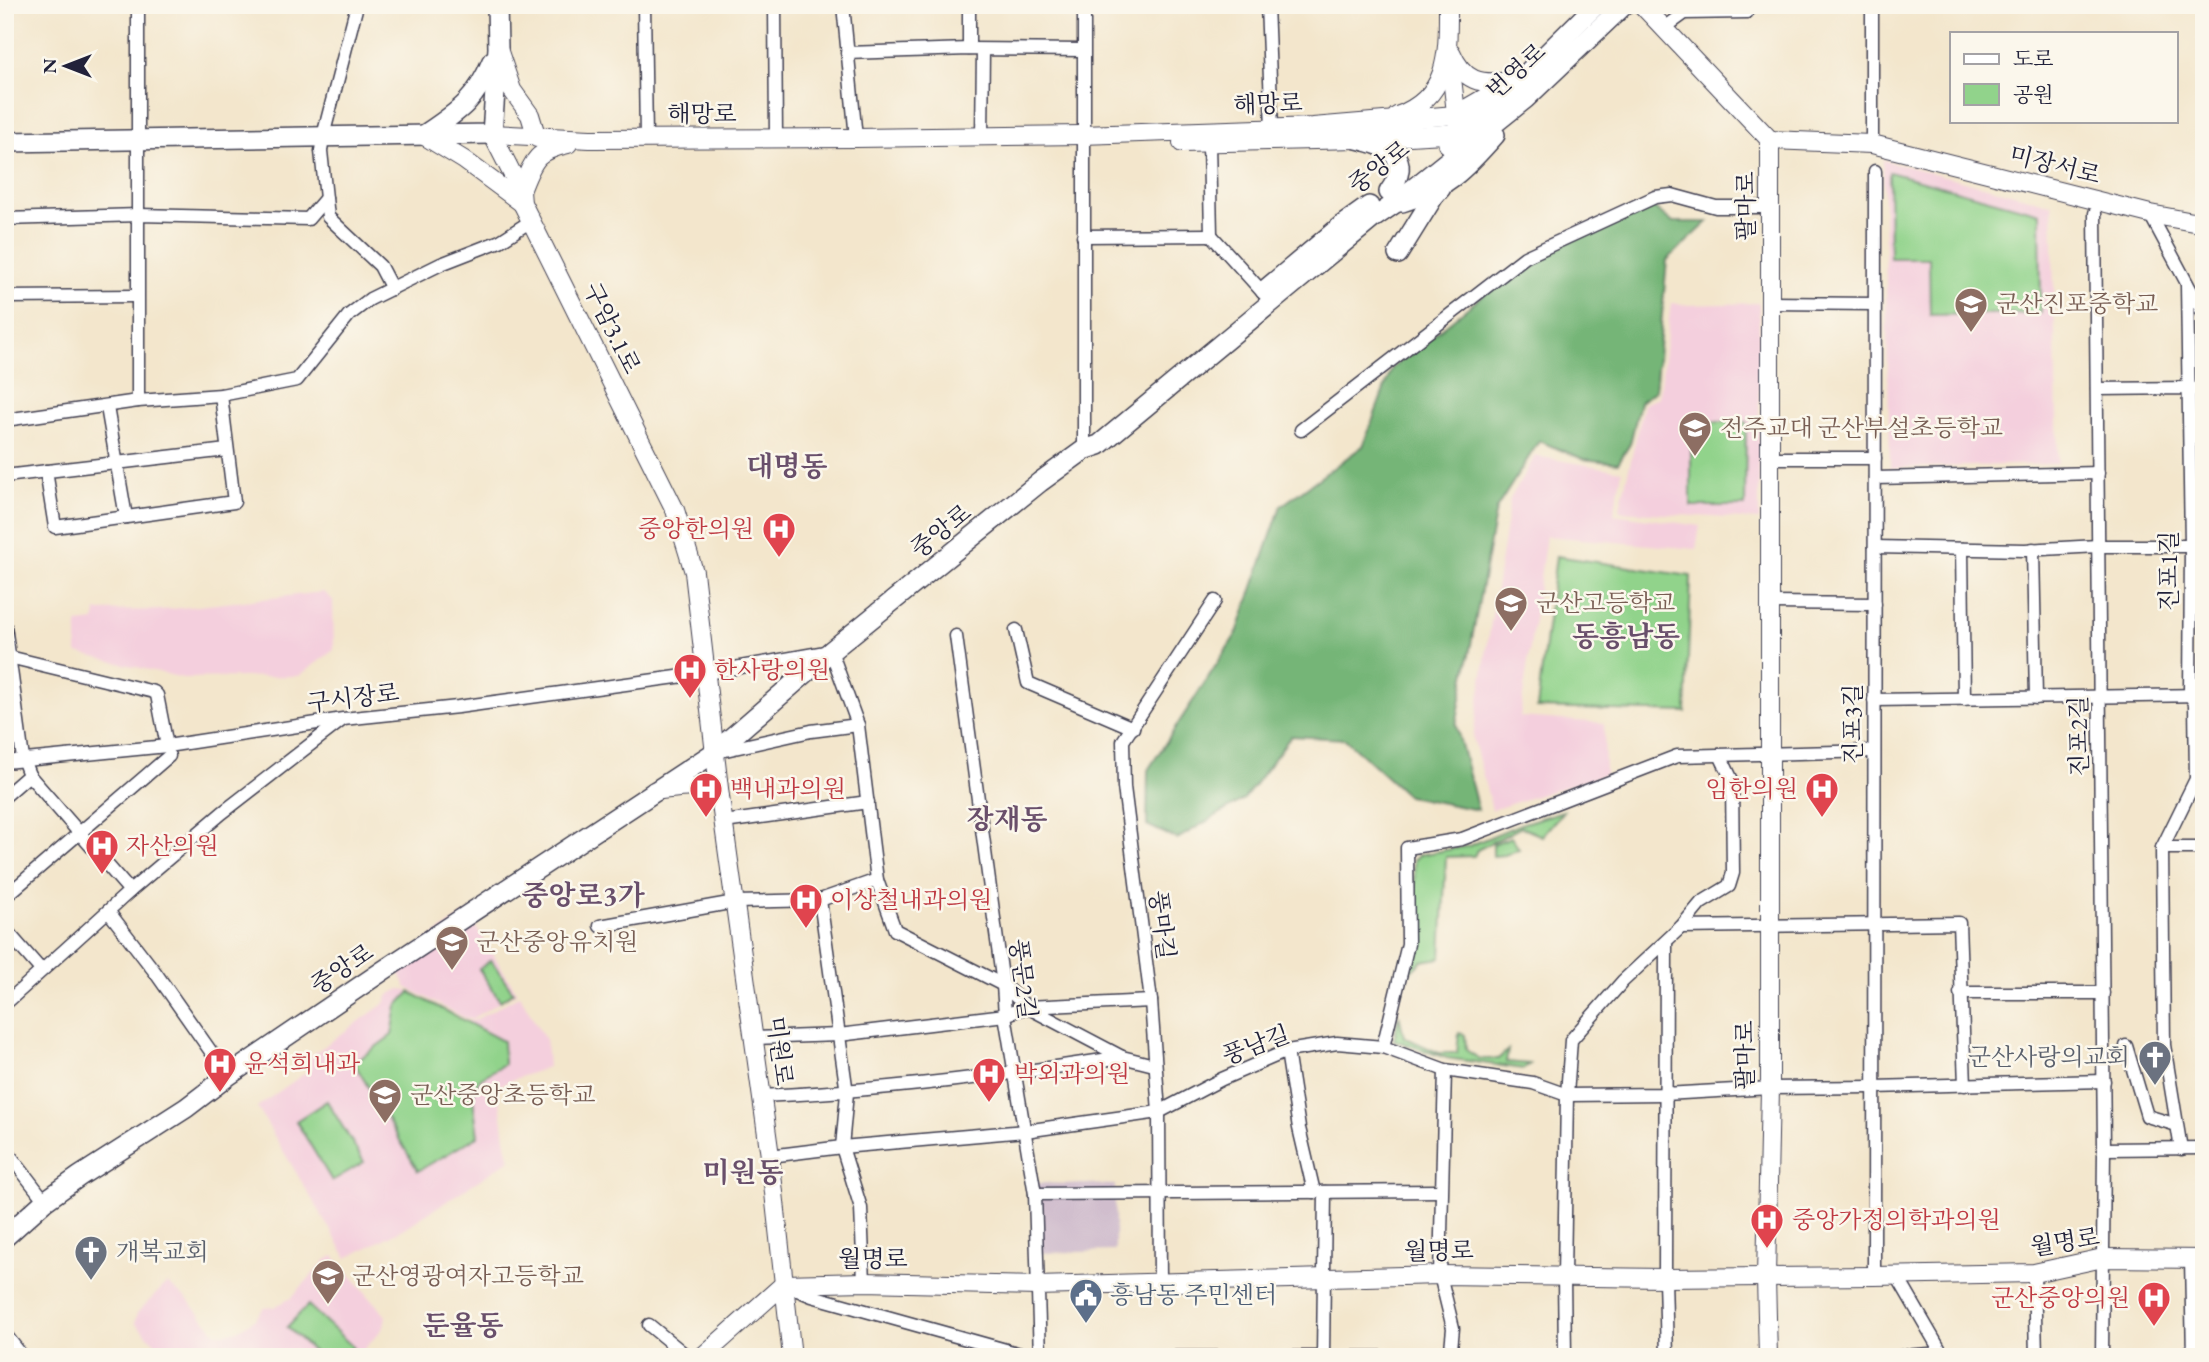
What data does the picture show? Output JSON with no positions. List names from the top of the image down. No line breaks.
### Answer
{"streets":{"main road":["번영로","해망로","중앙로"],"street":["미장서로","팔마로","구암3.1로","진포1길","구시장로","진포3길","진포2길","풍마길","풍문2길","풍남길","미원로","월명로"]},"crossings":[["번영로","해망로"],["번영로","중앙로"],["해망로","중앙로"],["해망로","구암3.1로"],["미장서로","팔마로"],["중앙로","구암3.1로"],["중앙로","구시장로"],["중앙로","미원로"],["팔마로","풍남길"],["팔마로","월명로"],["구암3.1로","구시장로"],["구암3.1로","미원로"],["진포3길","풍남길"],["진포3길","월명로"],["진포2길","풍남길"],["진포2길","월명로"],["풍마길","풍남길"],["풍마길","월명로"],["풍문2길","풍남길"],["풍문2길","월명로"],["풍남길","미원로"],["미원로","월명로"]],"districts":["대명동","동흥남동","장재동","중앙로3가","미원동","둔율동"],"places":{"school or university":["군산진포중학교","전주교대 군산부설초등학교","군산고등학교","군산중앙유치원","군산중앙초등학교","군산영광여자고등학교"],"hospital":["중앙한의원","한사랑의원","백내과의원","임한의원","자산의원","이상철내과의원","윤석희내과","박외과의원","중앙가정의학과의원","군산중앙의원"],"church":["군산사랑의교회","개복교회"],"public building":["흥남동 주민센터"]},"legend":["도로","공원"],"north":"left"}
